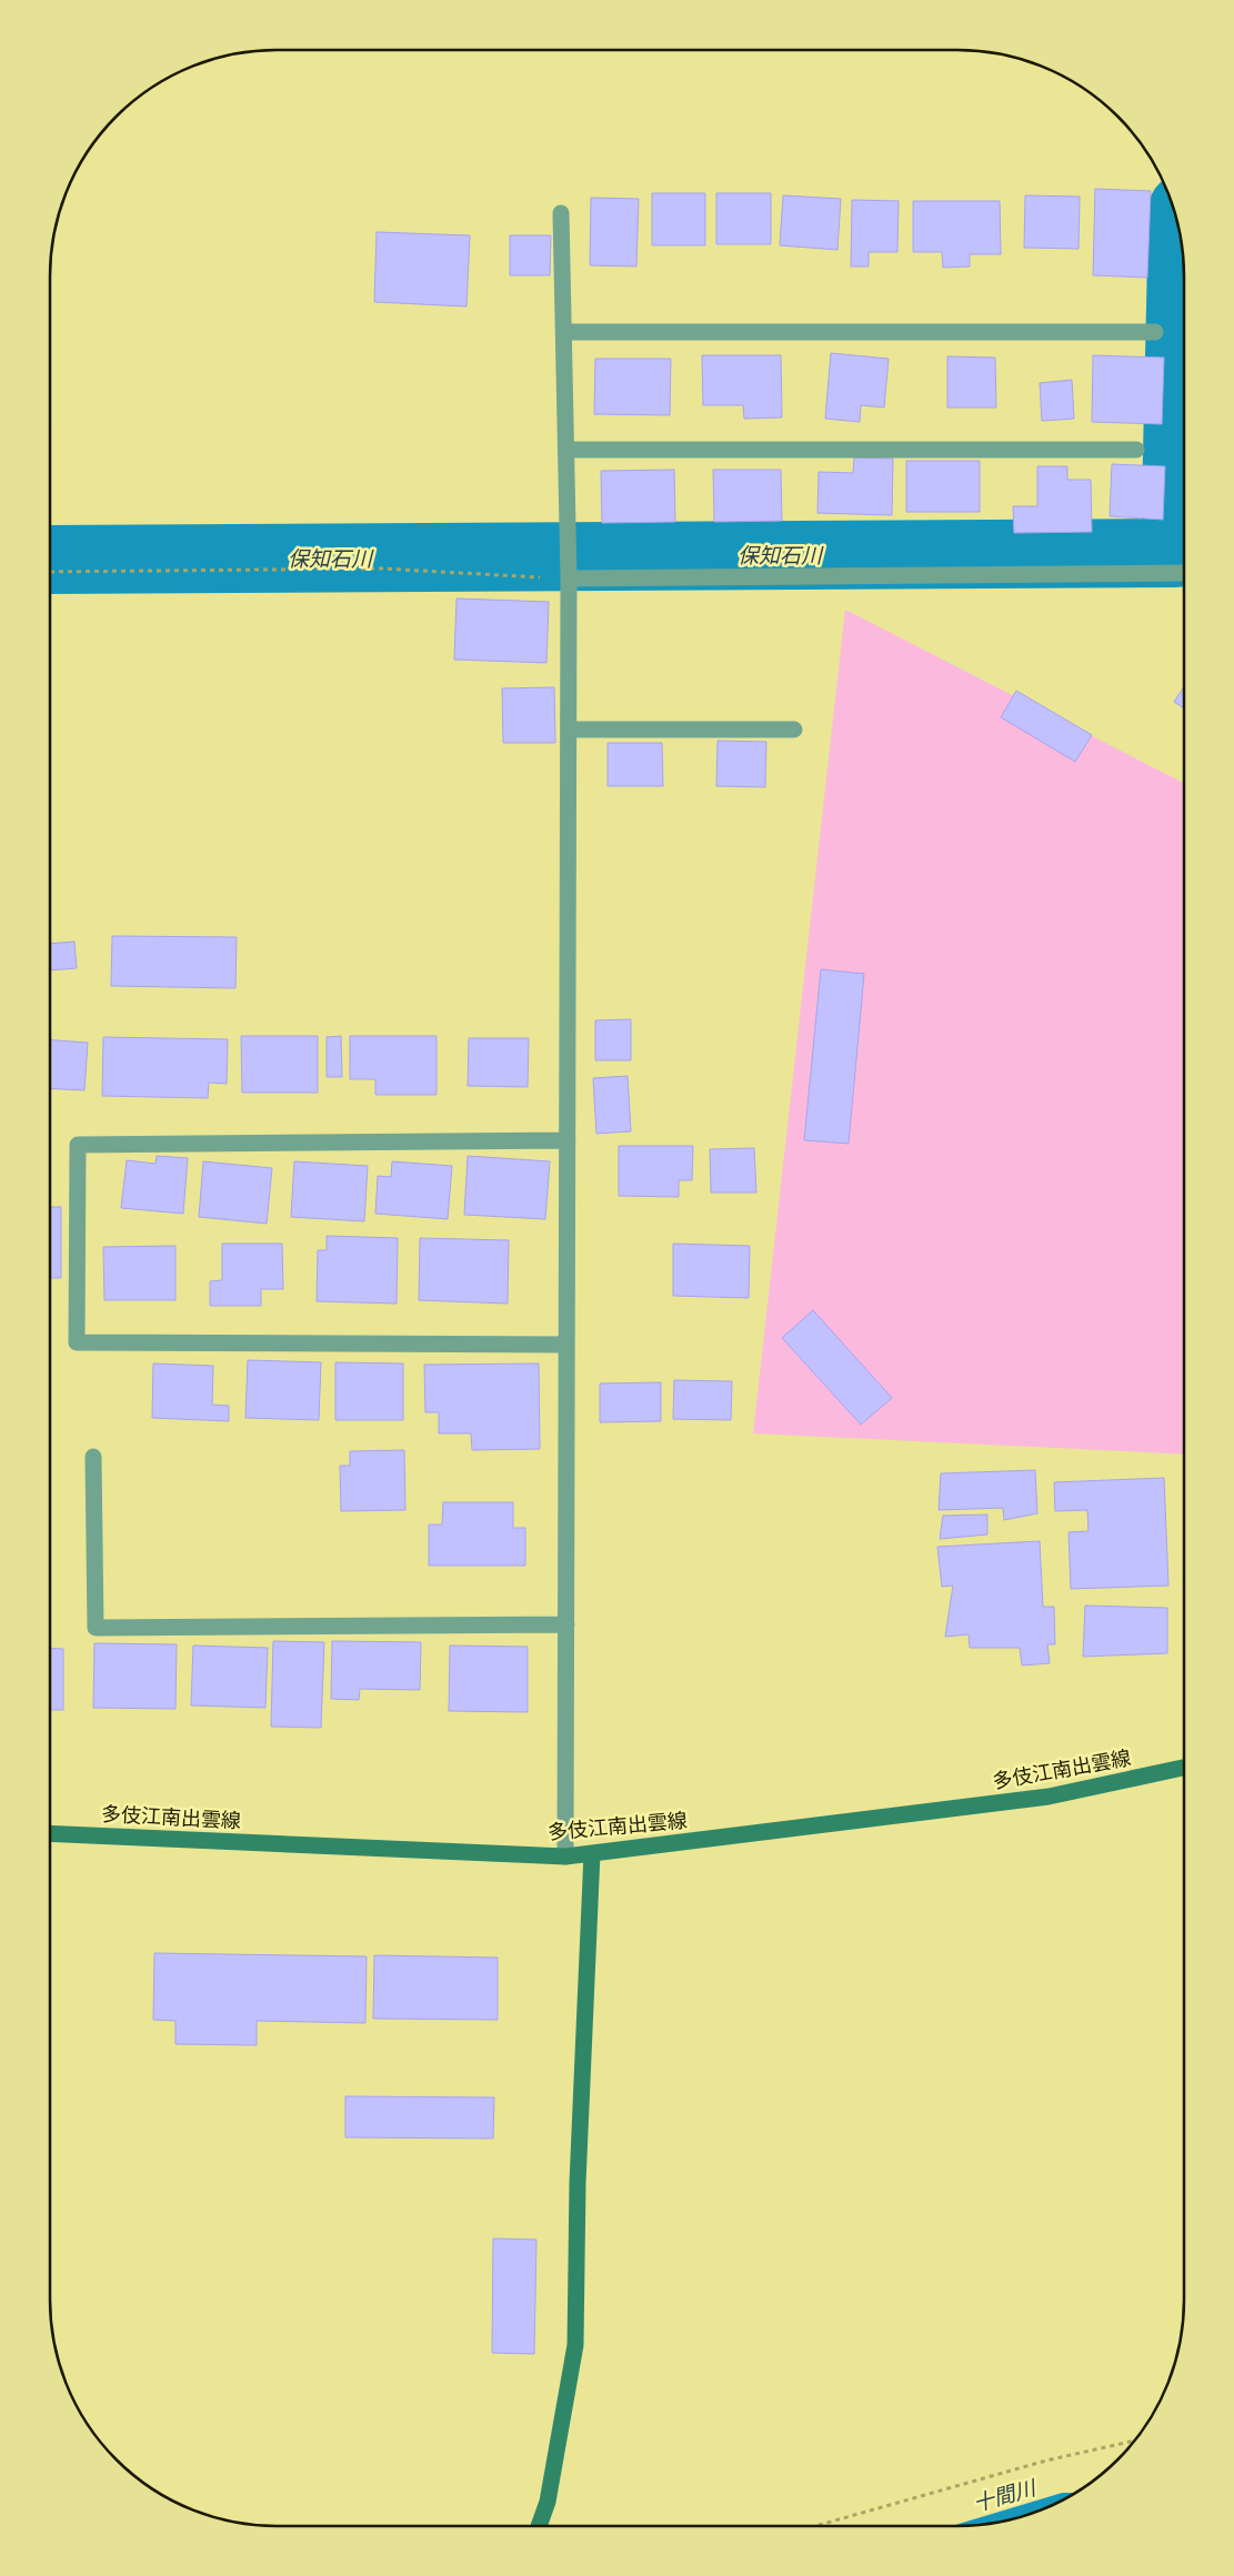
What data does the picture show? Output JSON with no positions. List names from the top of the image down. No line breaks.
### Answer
{"streets":{"main road":["多伎江南出雲線"]},"water":["保知石川","十間川"]}
